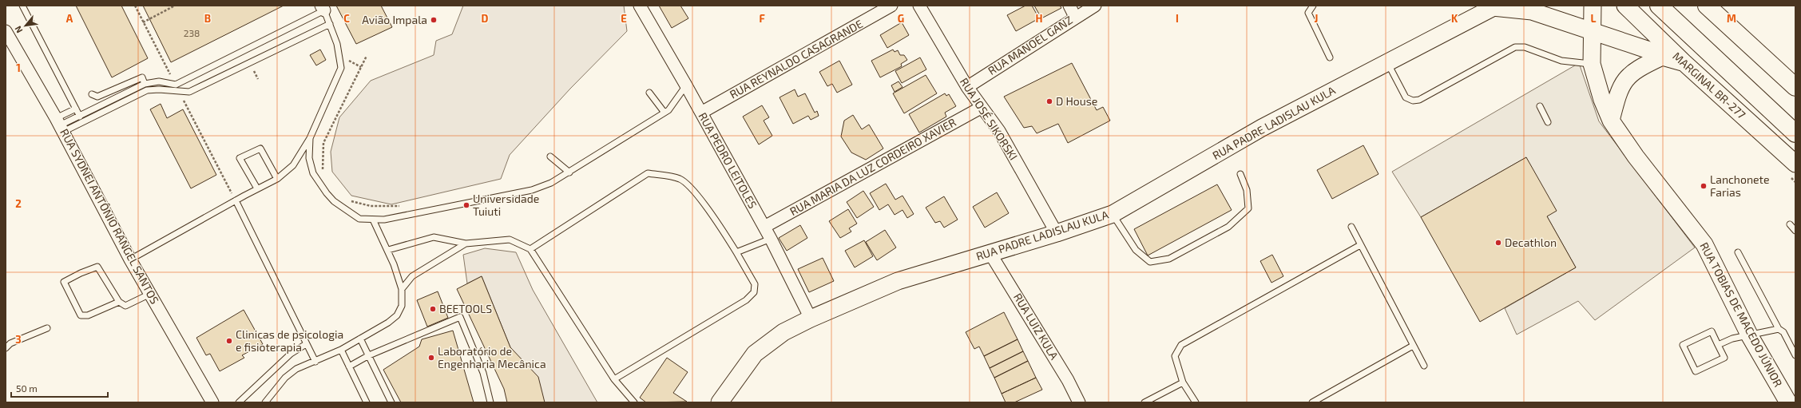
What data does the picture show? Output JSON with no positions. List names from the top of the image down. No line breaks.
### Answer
{"streets":{"street":["RUA MANOEL GANZ","RUA REYNALDO CASAGRANDE","MARGINAL BR-277","RUA JOSÉ SIKORSKI","RUA PADRE LADISLAU KULA","RUA PEDRO LEITOLES","RUA MARIA DA LUZ CORDEIRO XAVIER","RUA SYDNEI ANTÔNIO RANGEL SANTOS","RUA TOBIAS DE MACEDO JÚNIOR","RUA LUIZ KULA"]},"crossings":[["RUA MANOEL GANZ","RUA JOSÉ SIKORSKI"],["RUA REYNALDO CASAGRANDE","RUA PEDRO LEITOLES"],["MARGINAL BR-277","RUA PADRE LADISLAU KULA"],["RUA JOSÉ SIKORSKI","RUA PADRE LADISLAU KULA"],["RUA JOSÉ SIKORSKI","RUA MARIA DA LUZ CORDEIRO XAVIER"],["RUA PADRE LADISLAU KULA","RUA PEDRO LEITOLES"],["RUA PADRE LADISLAU KULA","RUA TOBIAS DE MACEDO JÚNIOR"],["RUA PADRE LADISLAU KULA","RUA LUIZ KULA"],["RUA PEDRO LEITOLES","RUA MARIA DA LUZ CORDEIRO XAVIER"]],"places":["Avião Impala","D House","Lanchonete Farias","Universidade Tuiuti","Decathlon","BEETOOLS","Clinicas de psicologia e fisioterapia","Laboratório de Engenharia Mecânica"],"house_numbers":["238"],"scale_bar":"50 m","north":"bottom left","grid":{"columns":["A","B","C","D","E","F","G","H","I","J","K","L","M"],"rows":["1","2","3"]}}
